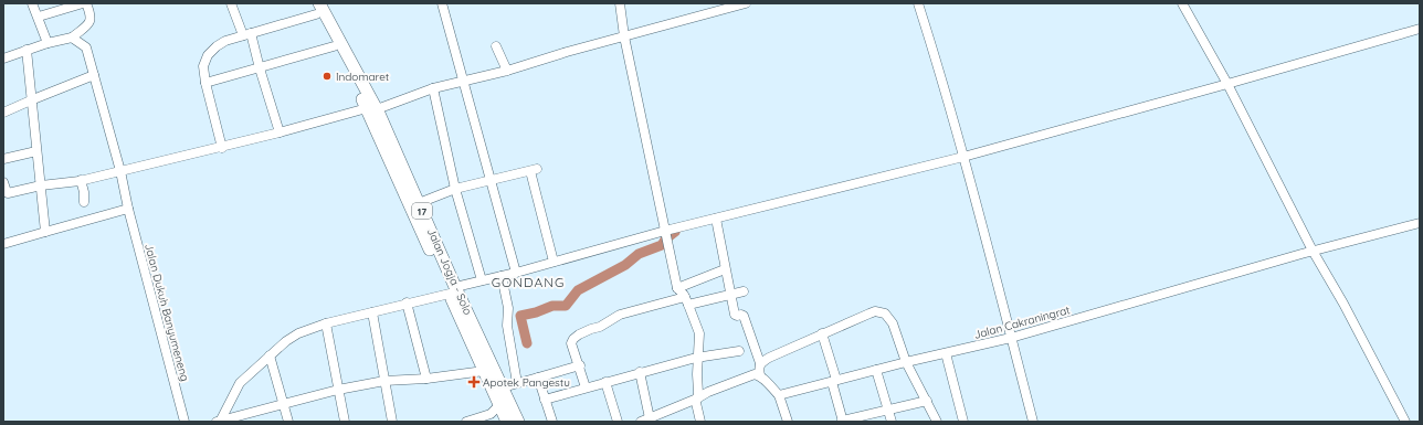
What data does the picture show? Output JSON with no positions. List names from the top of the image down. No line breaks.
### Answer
{"streets":{"highway":["17","Jalan Jogja - Solo"],"street":["Jalan Dukuh Banyumeneng","Jalan Cakraningrat"]},"districts":["GONDANG"],"places":{"other":["Indomaret"],"health":["Apotek Pangestu"]}}
